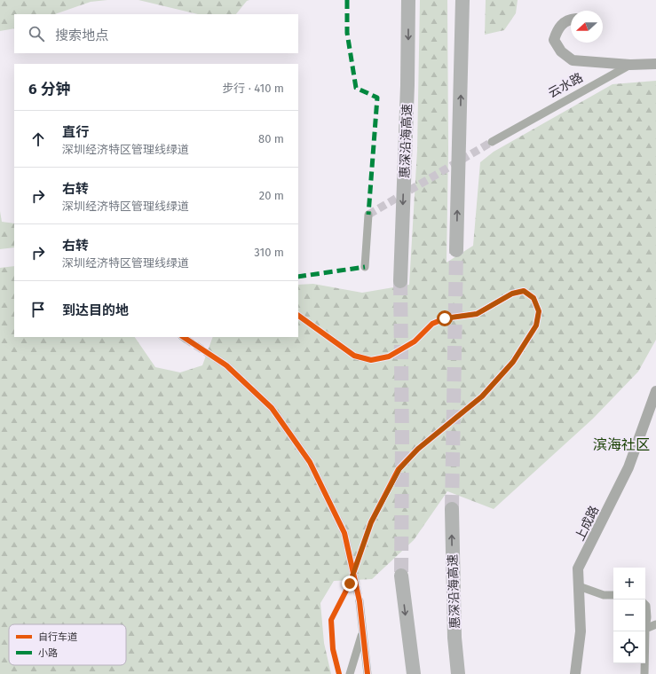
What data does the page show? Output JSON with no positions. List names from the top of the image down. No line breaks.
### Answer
{"streets":{"highway":["惠深沿海高速"],"street":["云水路","上成路"]},"districts":["滨海社区"],"legend":["自行车道","小路"],"north":"left","page":{"search":"搜索地点","heading":["6 分钟","步行 · 410 m"],"list":[["直行","深圳经济特区管理线绿道","80 m"],["右转","深圳经济特区管理线绿道","20 m"],["右转","深圳经济特区管理线绿道","310 m"],"到达目的地"],"map_buttons":["+","−"]}}
